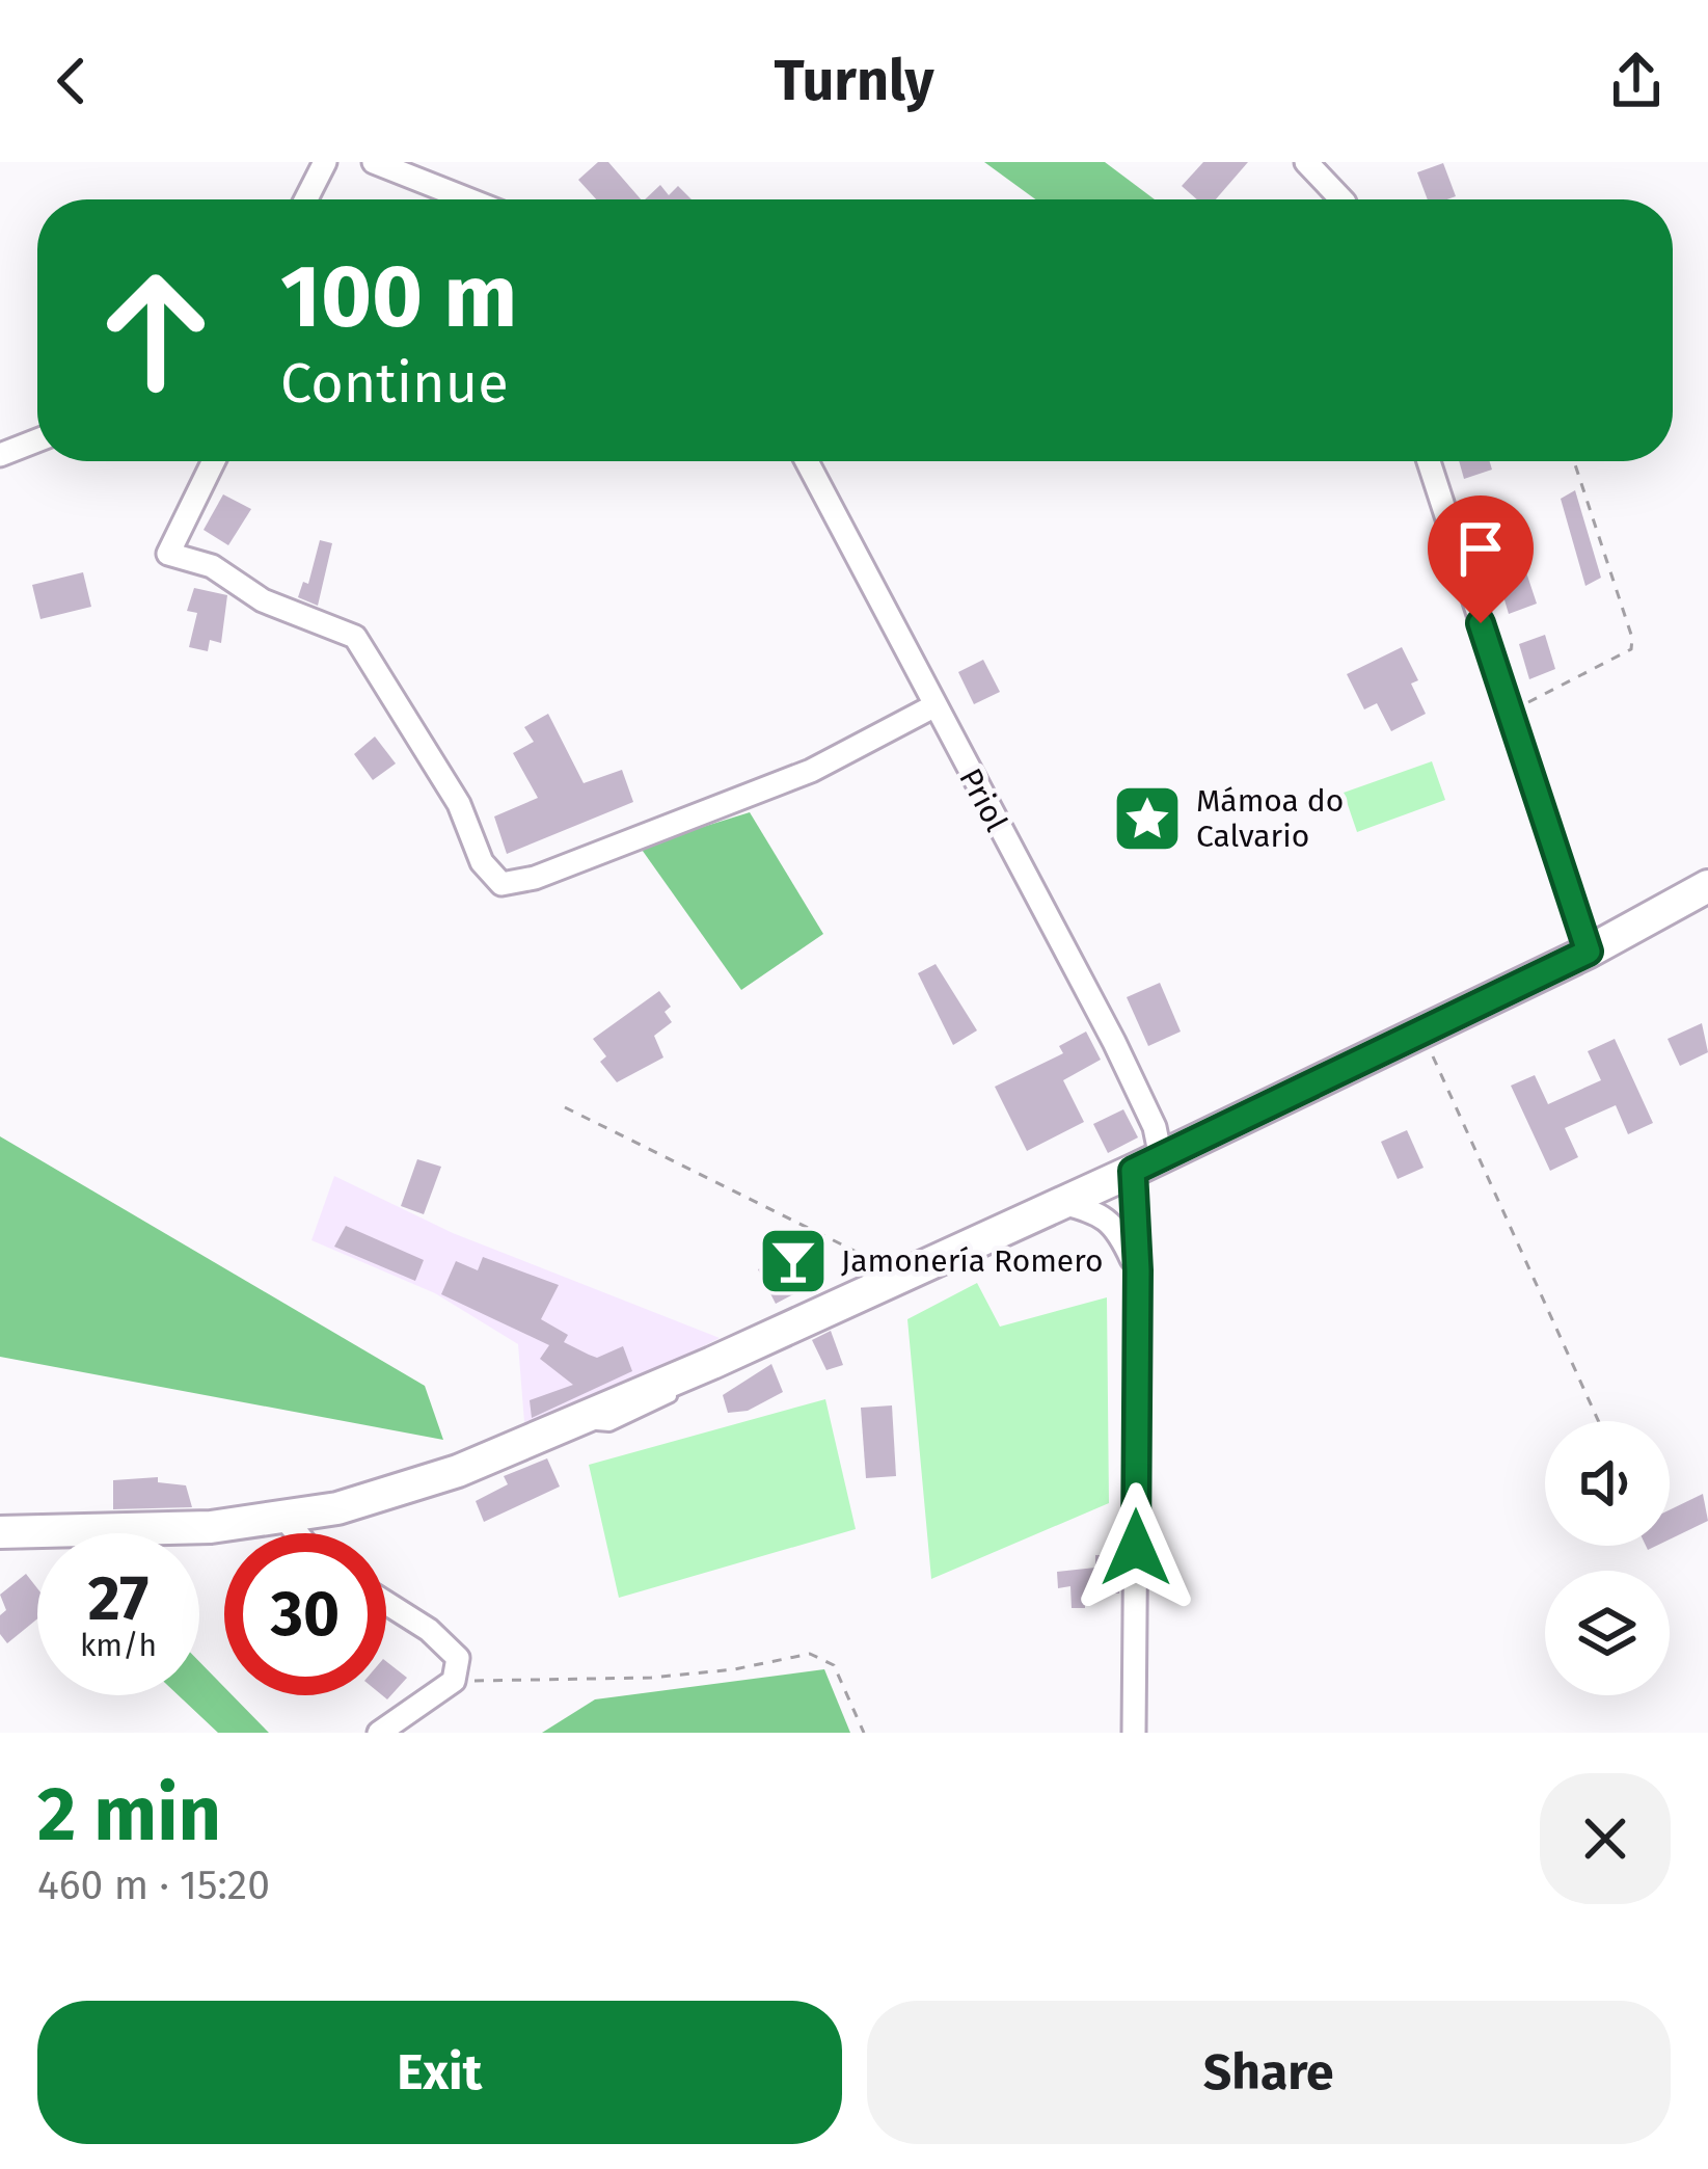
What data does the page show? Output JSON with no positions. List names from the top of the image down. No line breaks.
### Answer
{"streets":{"street":["Priol"]},"places":{"place":["Mámoa do Calvario"],"bar":["Jamonería Romero"]},"page":{"header":"Turnly","turn":["100 m","Continue"],"speed":"27 km/h","limit":"30","heading":["2 min","460 m · 15:20"],"buttons":["Exit","Share"]}}
